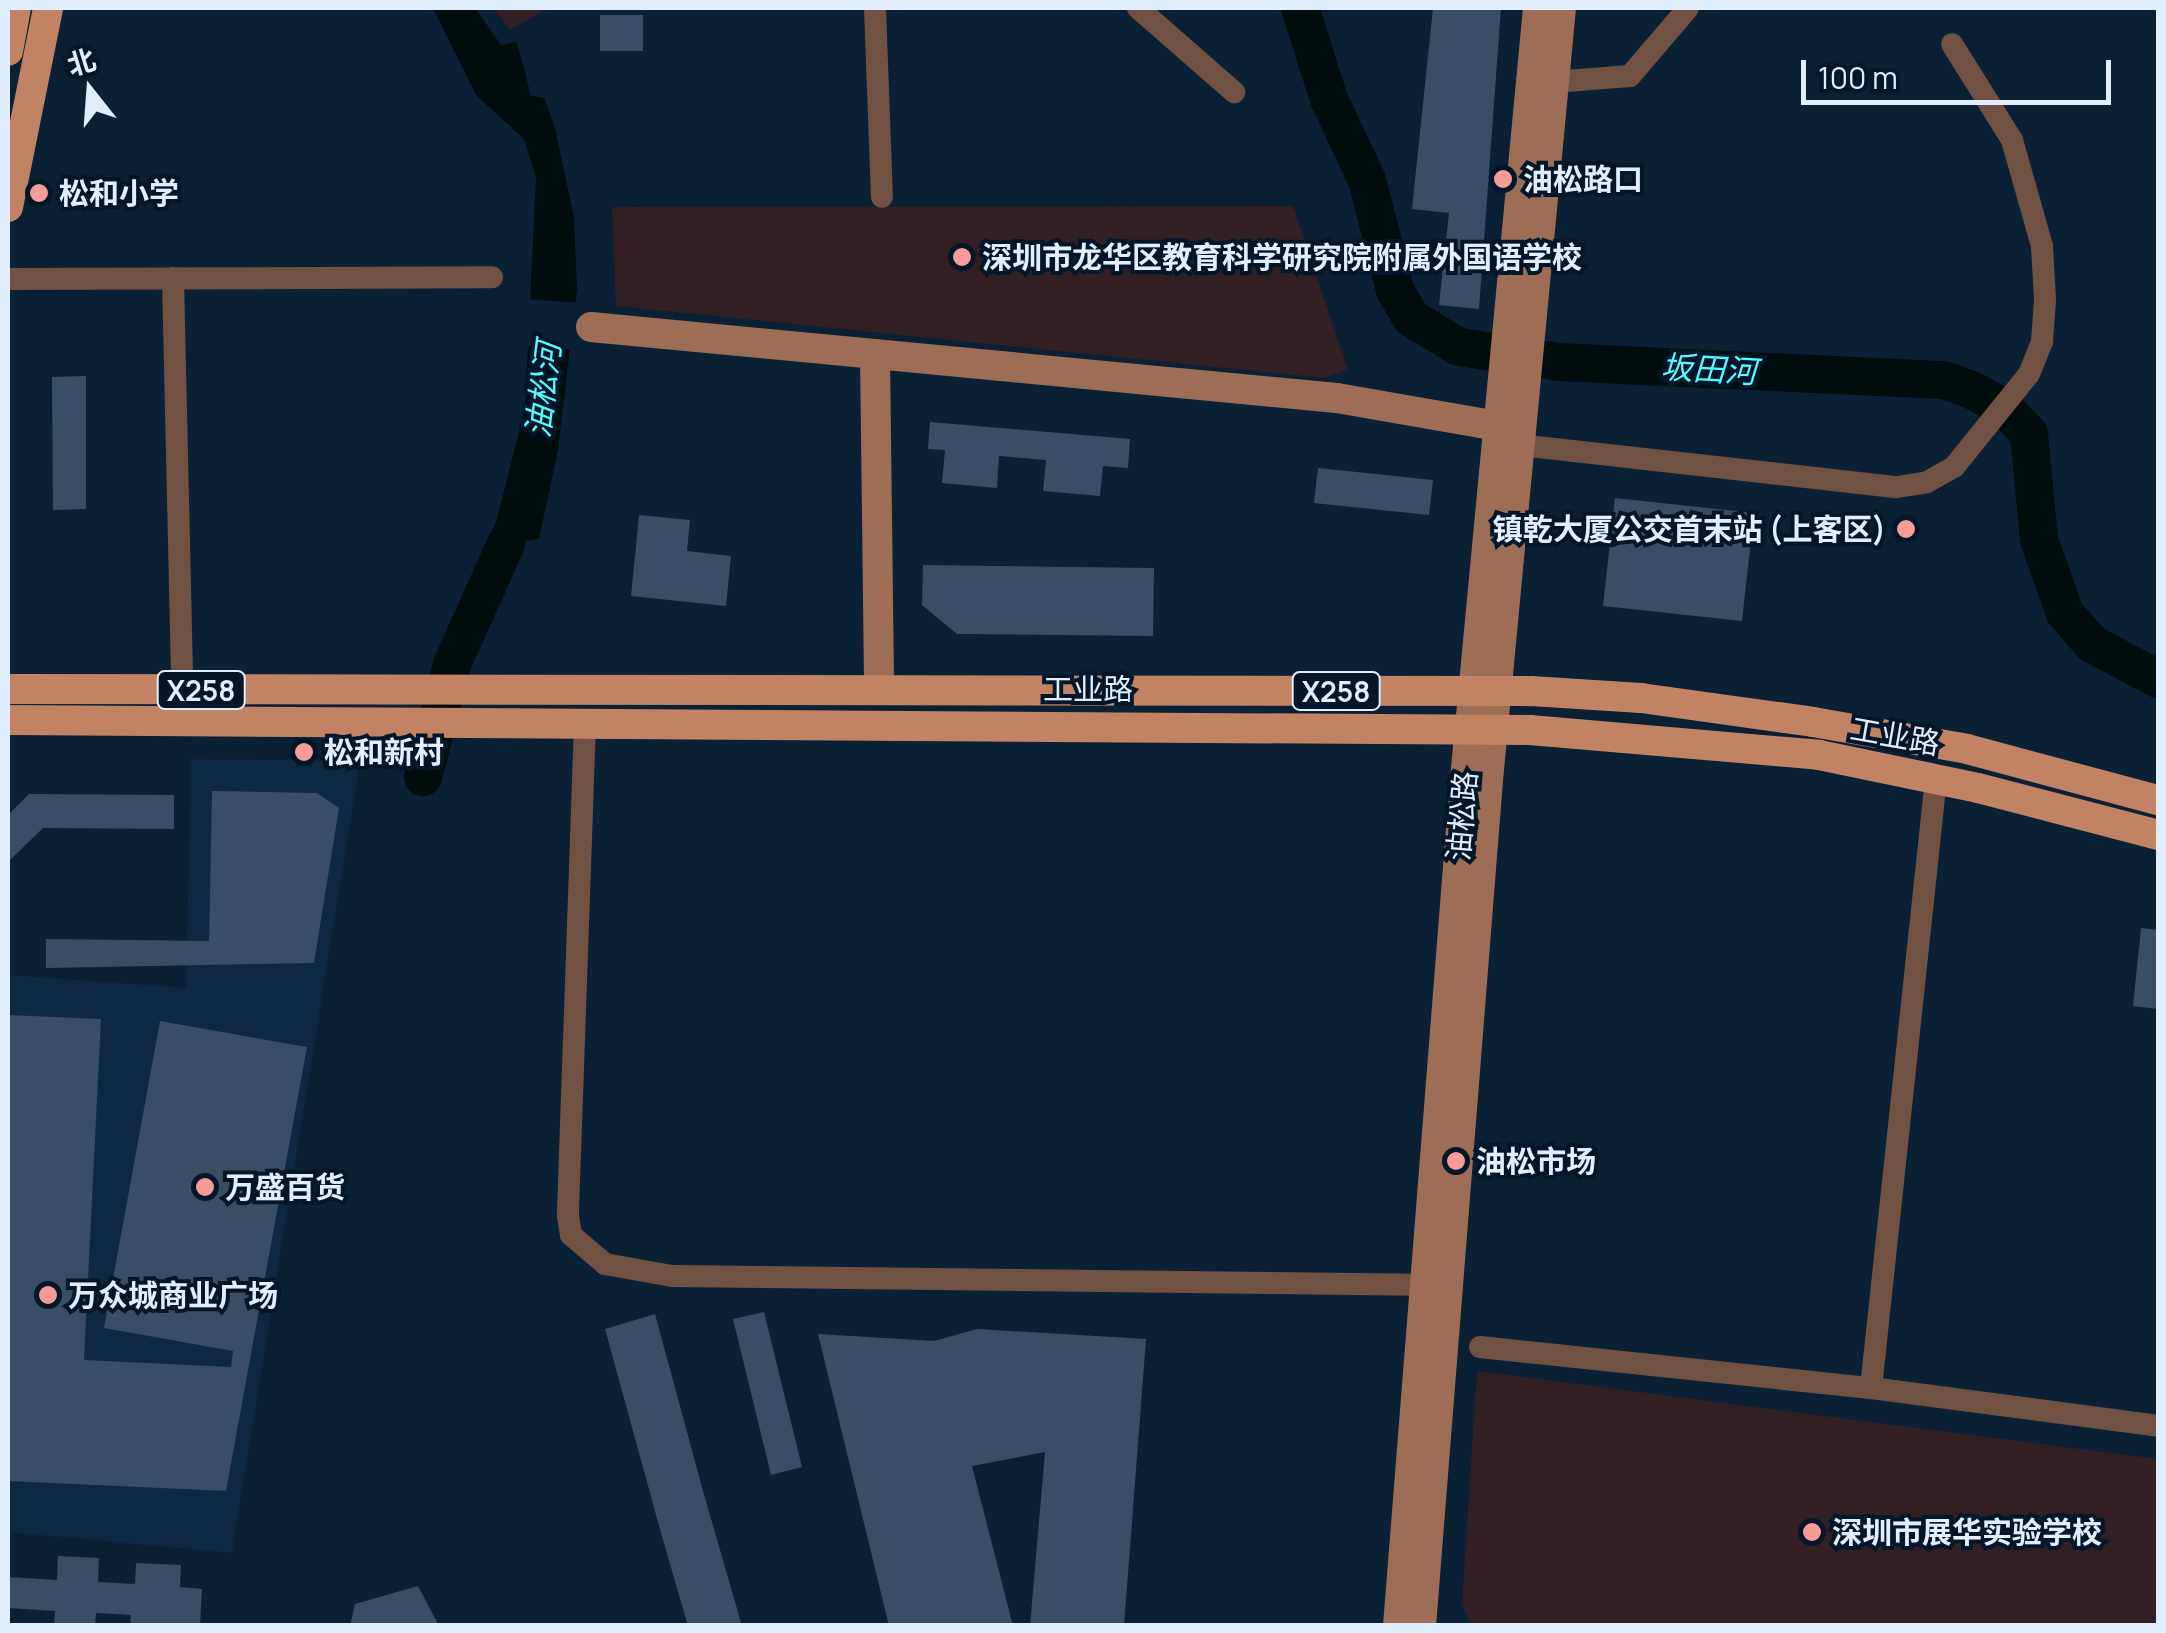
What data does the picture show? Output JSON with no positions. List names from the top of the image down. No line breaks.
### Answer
{"streets":{"main road":["工业路","X258"],"street":["油松路"]},"crossings":[["工业路","油松路"]],"water":["坂田河","油松河"],"places":["油松路口","松和小学","深圳市龙华区教育科学研究院附属外国语学校","镇乾大厦公交首末站 (上客区)","松和新村","油松市场","万盛百货","万众城商业广场","深圳市展华实验学校"],"scale_bar":"100 m","north":"top"}
